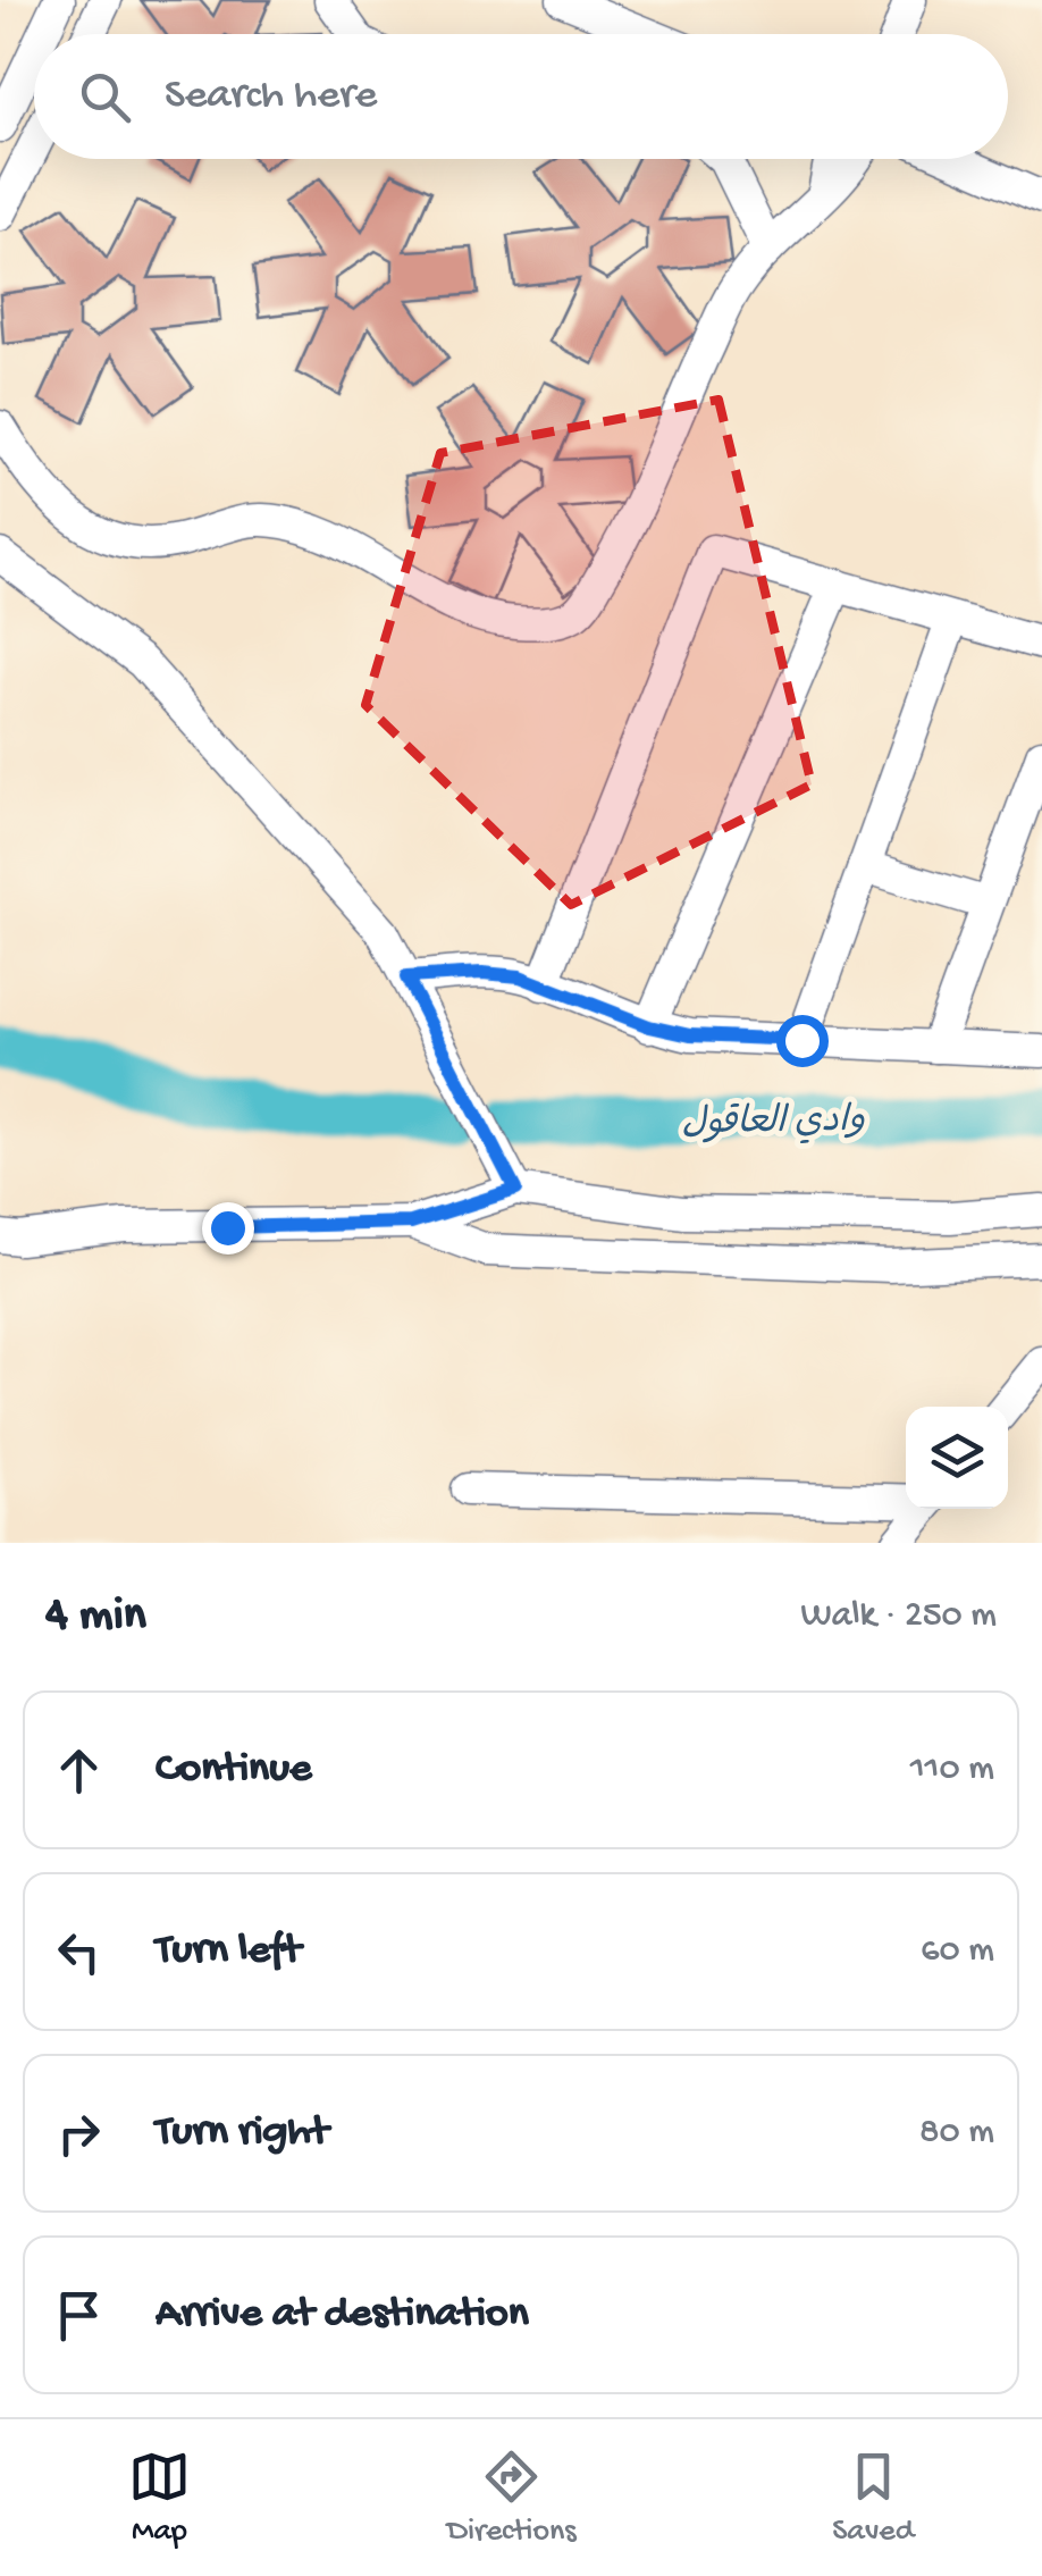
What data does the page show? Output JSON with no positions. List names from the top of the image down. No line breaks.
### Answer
{"water":["وادي العاقول"],"page":{"search":"Search here","heading":["4 min","Walk · 250 m"],"list":[["Continue","110 m"],["Turn left","60 m"],["Turn right","80 m"],"Arrive at destination"],"nav":["Map","Directions","Saved"]}}
